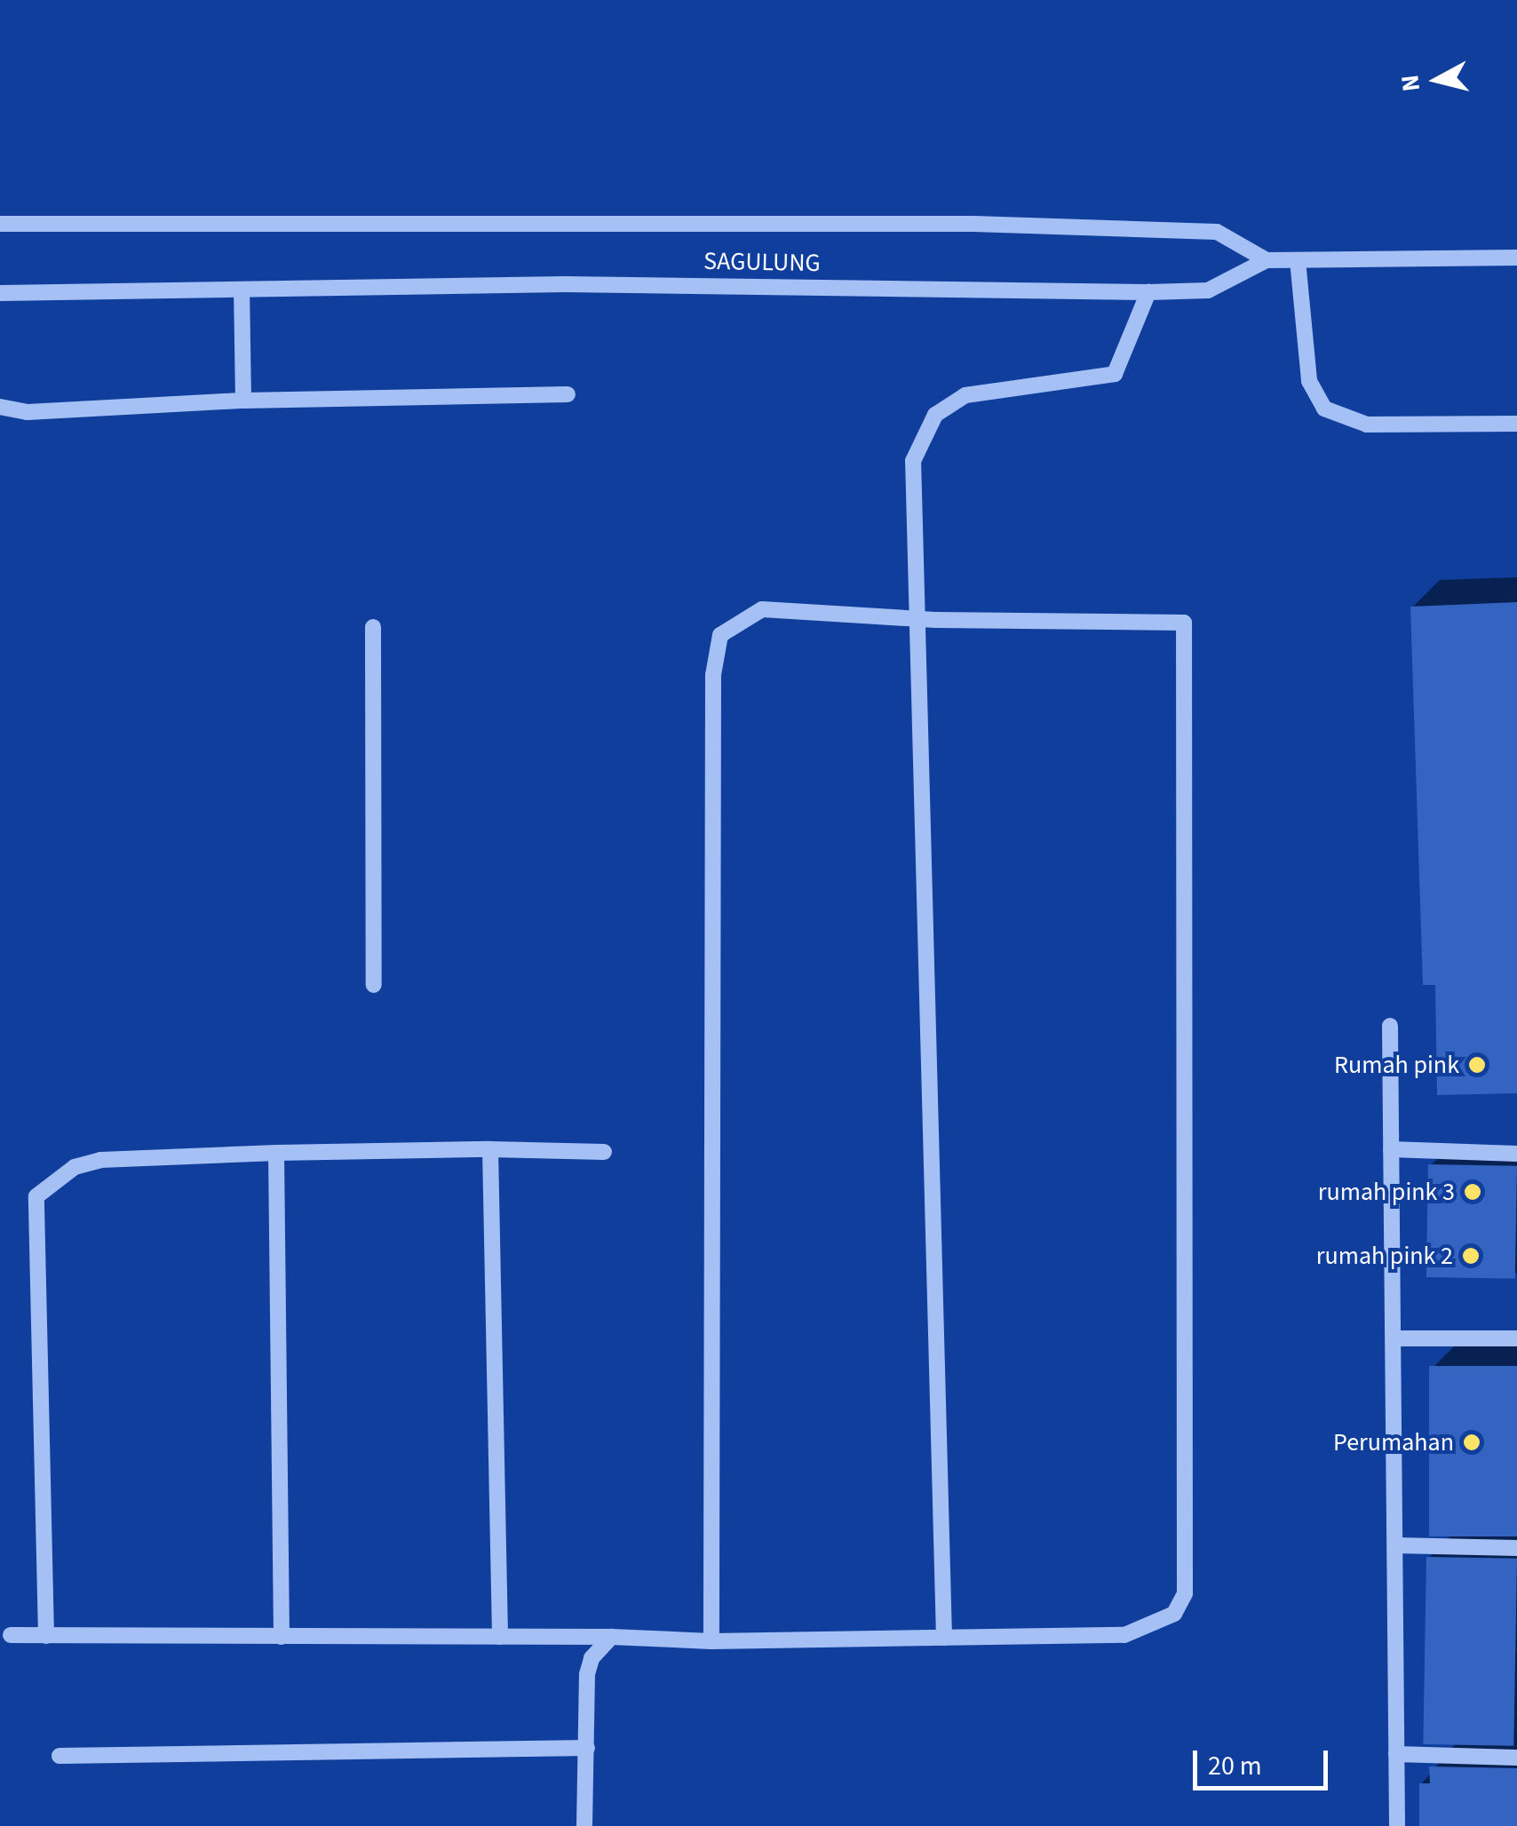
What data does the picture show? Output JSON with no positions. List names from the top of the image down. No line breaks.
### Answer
{"streets":{"street":["SAGULUNG"]},"places":["Rumah pink","rumah pink 3","rumah pink 2","Perumahan"],"scale_bar":"20 m","north":"left"}
